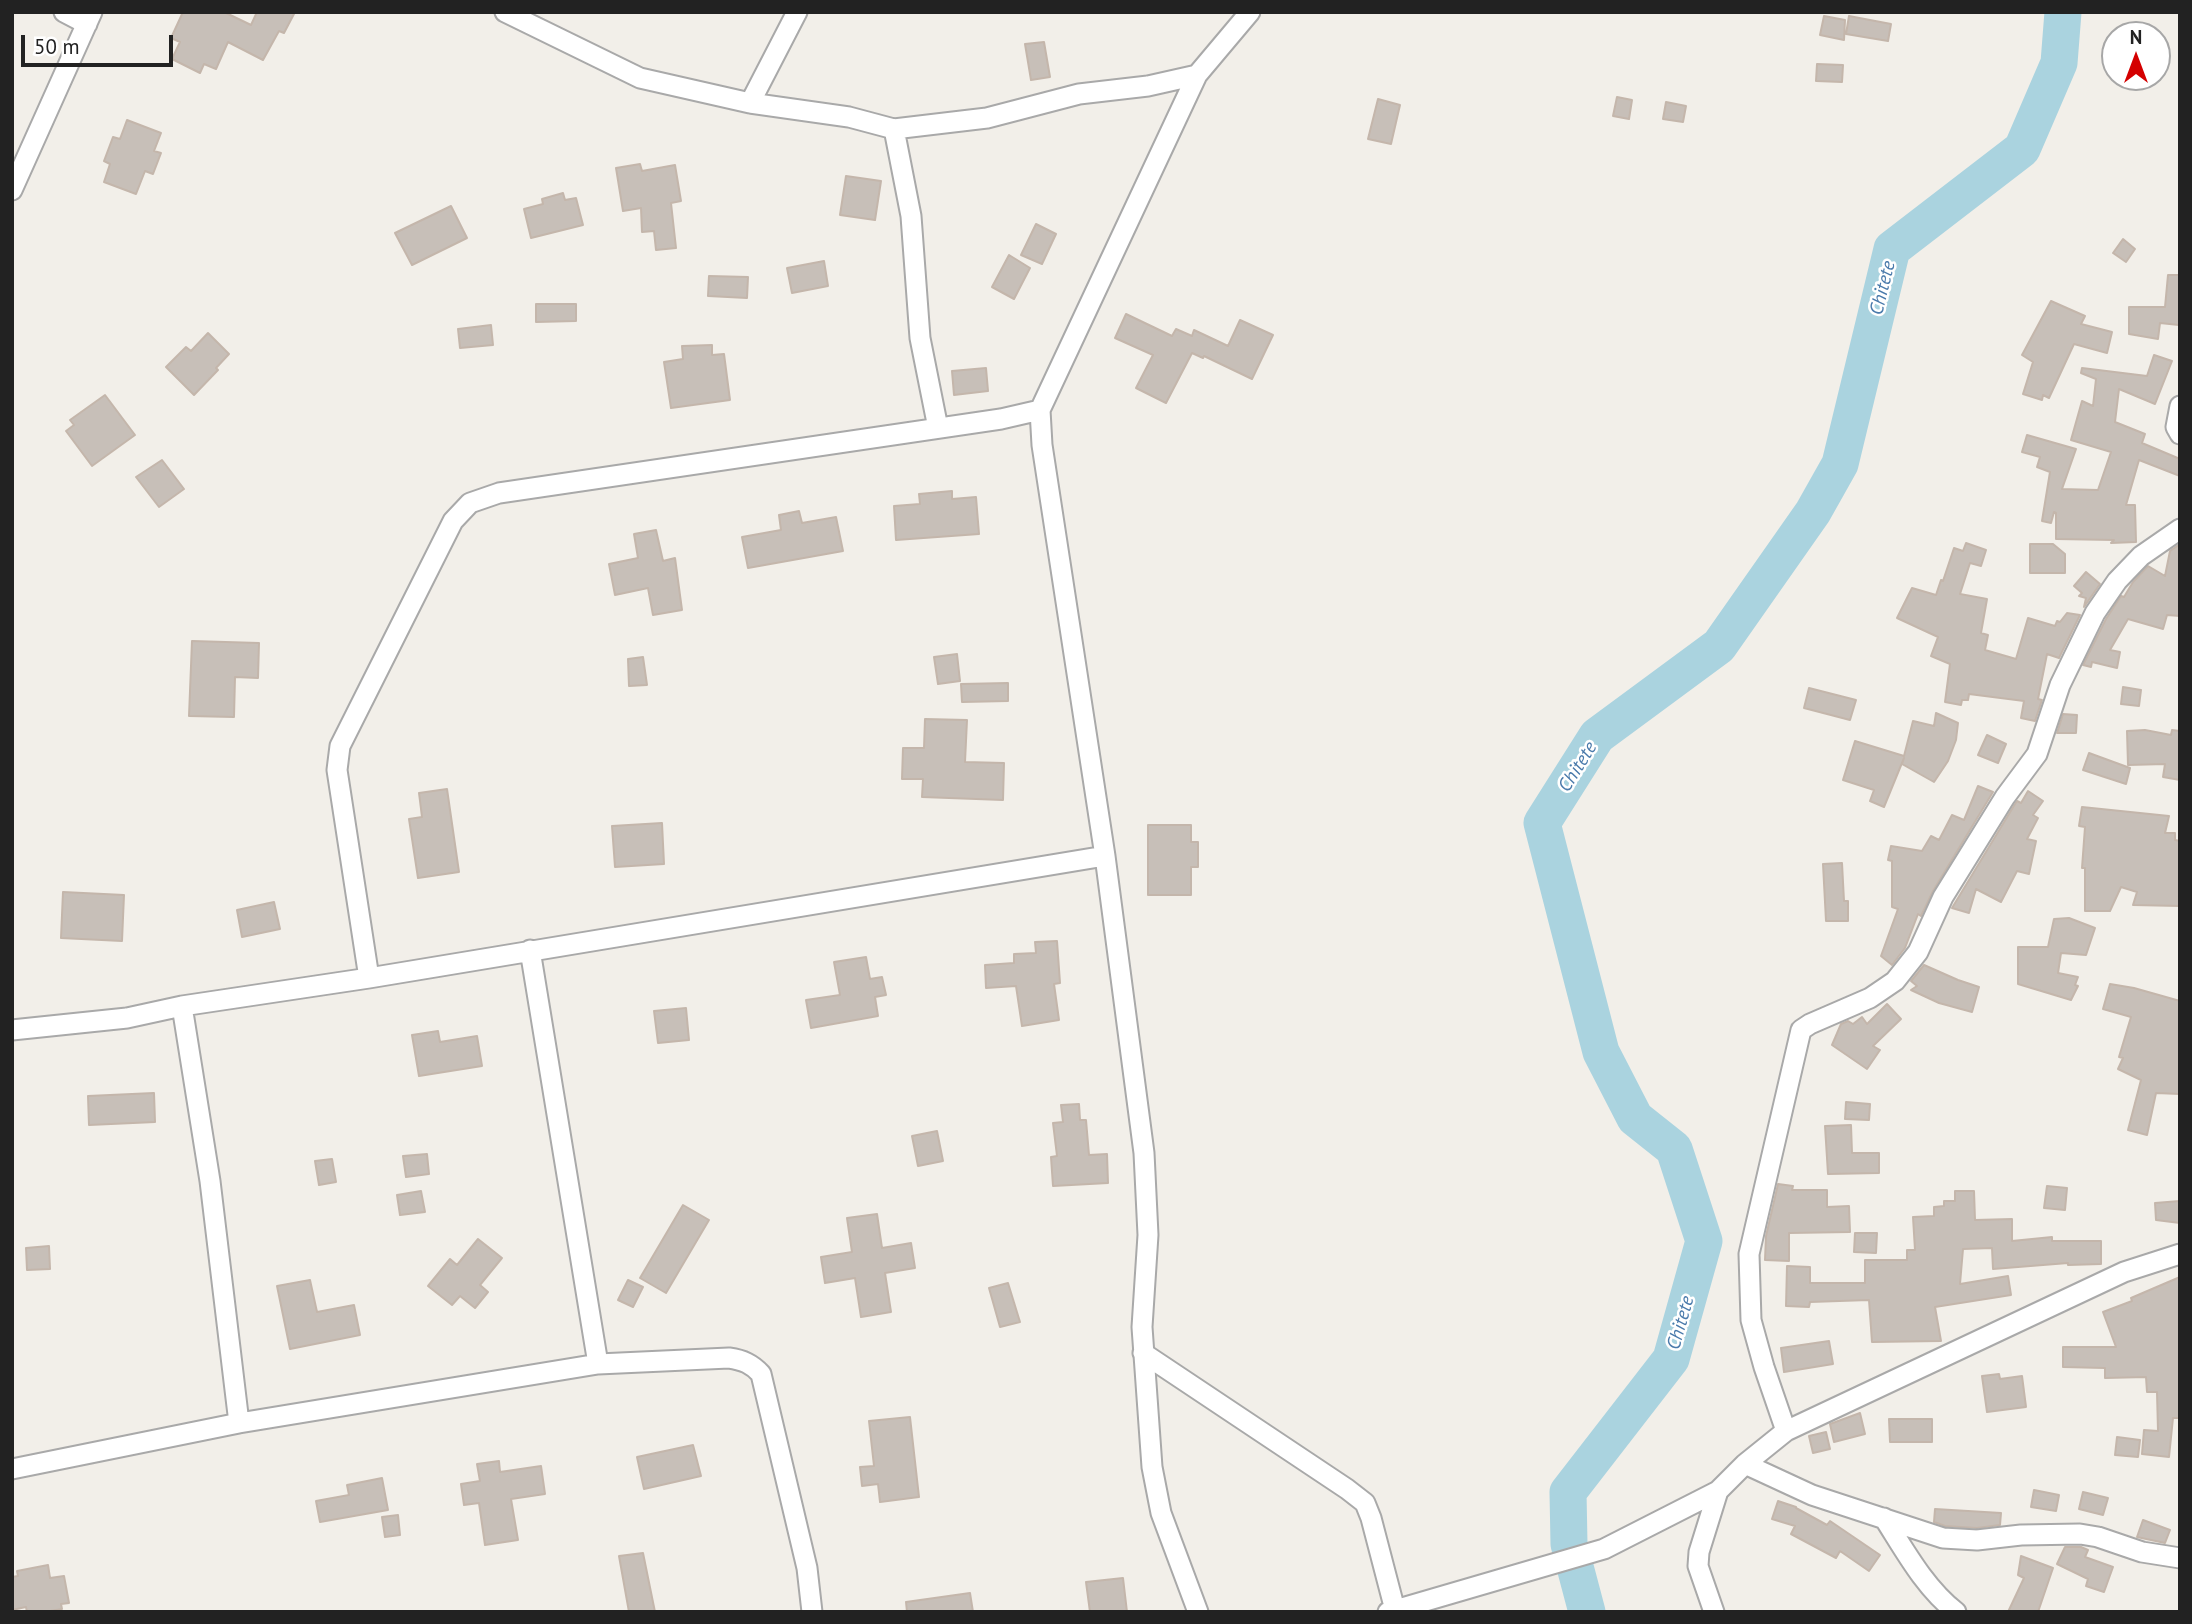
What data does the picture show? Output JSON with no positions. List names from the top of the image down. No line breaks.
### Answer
{"water":["Chitete"],"scale_bar":"50 m","north":"top"}
